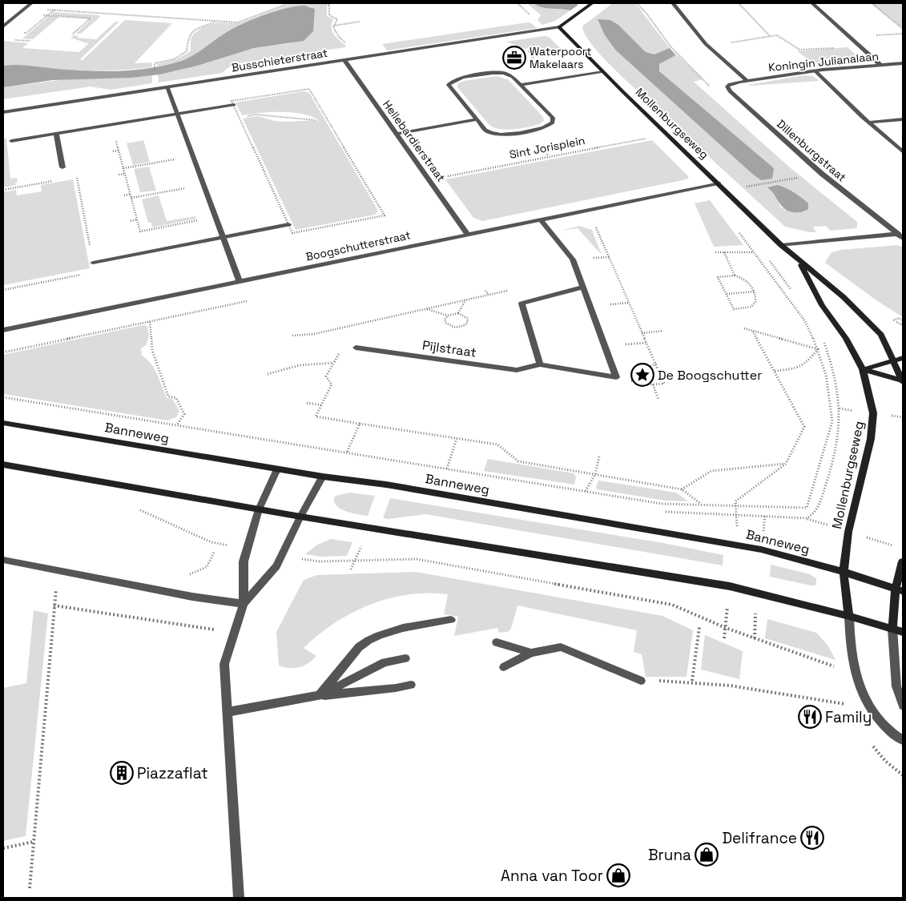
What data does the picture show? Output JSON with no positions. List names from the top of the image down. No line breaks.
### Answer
{"streets":{"street":["Busschieterstraat","Koningin Julianalaan","Mollenburgseweg","Hellebardierstraat","Sint Jorisplein","Dillenburgstraat","Boogschutterstraat","Pijlstraat","Banneweg"]},"crossings":[["Busschieterstraat","Mollenburgseweg"],["Busschieterstraat","Hellebardierstraat"],["Mollenburgseweg","Sint Jorisplein"],["Mollenburgseweg","Boogschutterstraat"],["Mollenburgseweg","Banneweg"],["Hellebardierstraat","Sint Jorisplein"],["Hellebardierstraat","Boogschutterstraat"],["Boogschutterstraat","Pijlstraat"]],"places":{"office":["Waterpoort Makelaars"],"place":["De Boogschutter"],"restaurant":["Family","Delifrance"],"building":["Piazzaflat"],"shop":["Bruna","Anna van Toor"]}}
